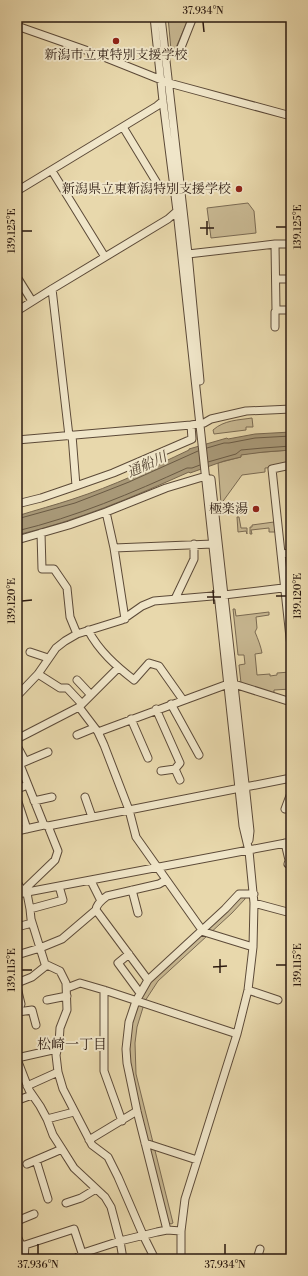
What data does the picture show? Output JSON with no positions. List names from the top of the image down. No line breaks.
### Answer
{"districts":["松崎一丁目"],"water":["通船川"],"places":["新潟市立東特別支援学校","新潟県立東新潟特別支援学校","極楽湯"],"coordinates":["37.934°N","139.125°E","139.120°E","139.115°E","37.936°N"]}
